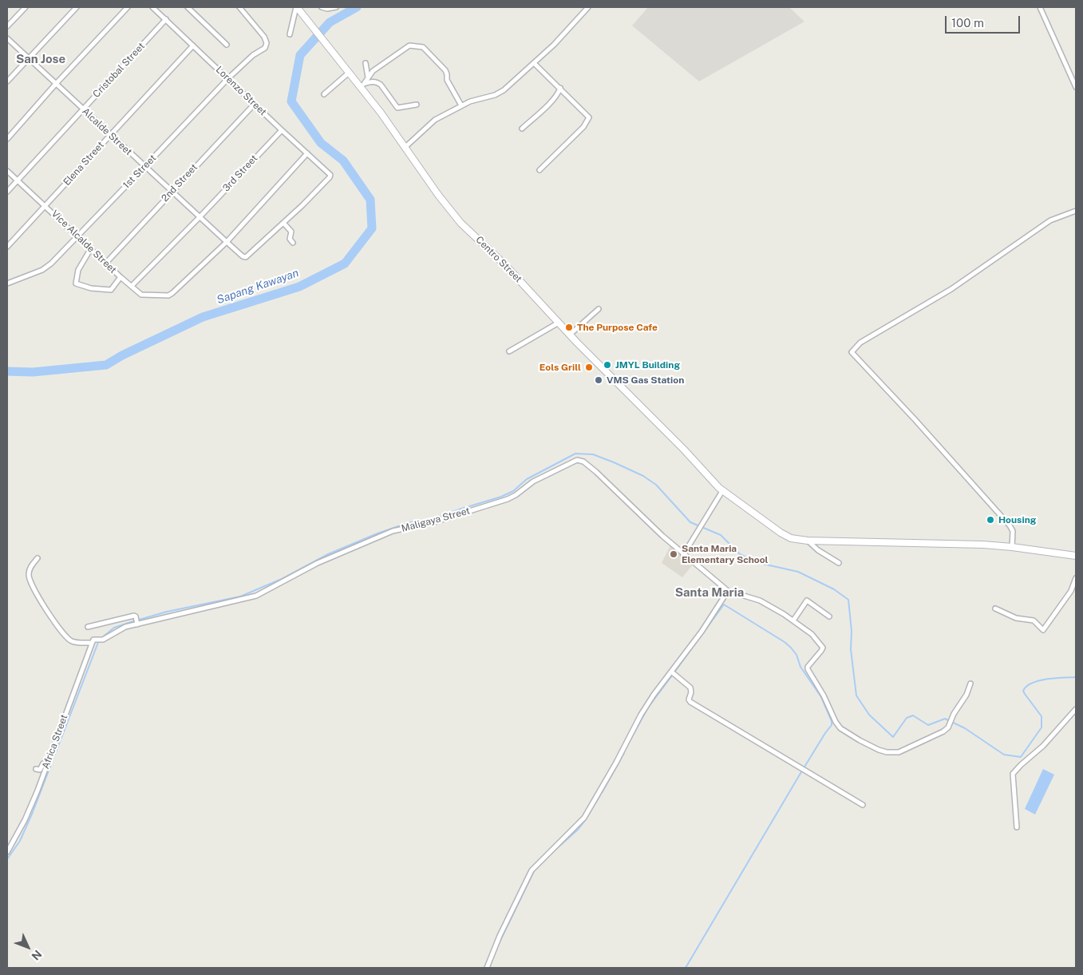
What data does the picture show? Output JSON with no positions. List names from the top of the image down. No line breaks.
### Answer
{"streets":{"street":["Cristobal Street","Lorenzo Street","Alcalde Street","Elena Street","1st Street","3rd Street","2nd Street","Vice Alcalde Street","Centro Street","Maligaya Street","Africa Street"]},"crossings":[["Cristobal Street","Lorenzo Street"],["Cristobal Street","Alcalde Street"],["Cristobal Street","Vice Alcalde Street"],["Lorenzo Street","Alcalde Street"],["Lorenzo Street","Elena Street"],["Lorenzo Street","1st Street"],["Lorenzo Street","3rd Street"],["Lorenzo Street","2nd Street"],["Alcalde Street","Elena Street"],["Alcalde Street","1st Street"],["Alcalde Street","3rd Street"],["Alcalde Street","2nd Street"],["Alcalde Street","Vice Alcalde Street"],["Elena Street","Vice Alcalde Street"],["1st Street","Vice Alcalde Street"],["3rd Street","Vice Alcalde Street"],["2nd Street","Vice Alcalde Street"],["Maligaya Street","Africa Street"]],"districts":["San Jose","Santa Maria"],"water":["Sapang Kawayan"],"places":["The Purpose Cafe","JMYL Building","Eols Grill","VMS Gas Station","Housing","Santa Maria Elementary School"],"scale_bar":"100 m","north":"bottom right"}
